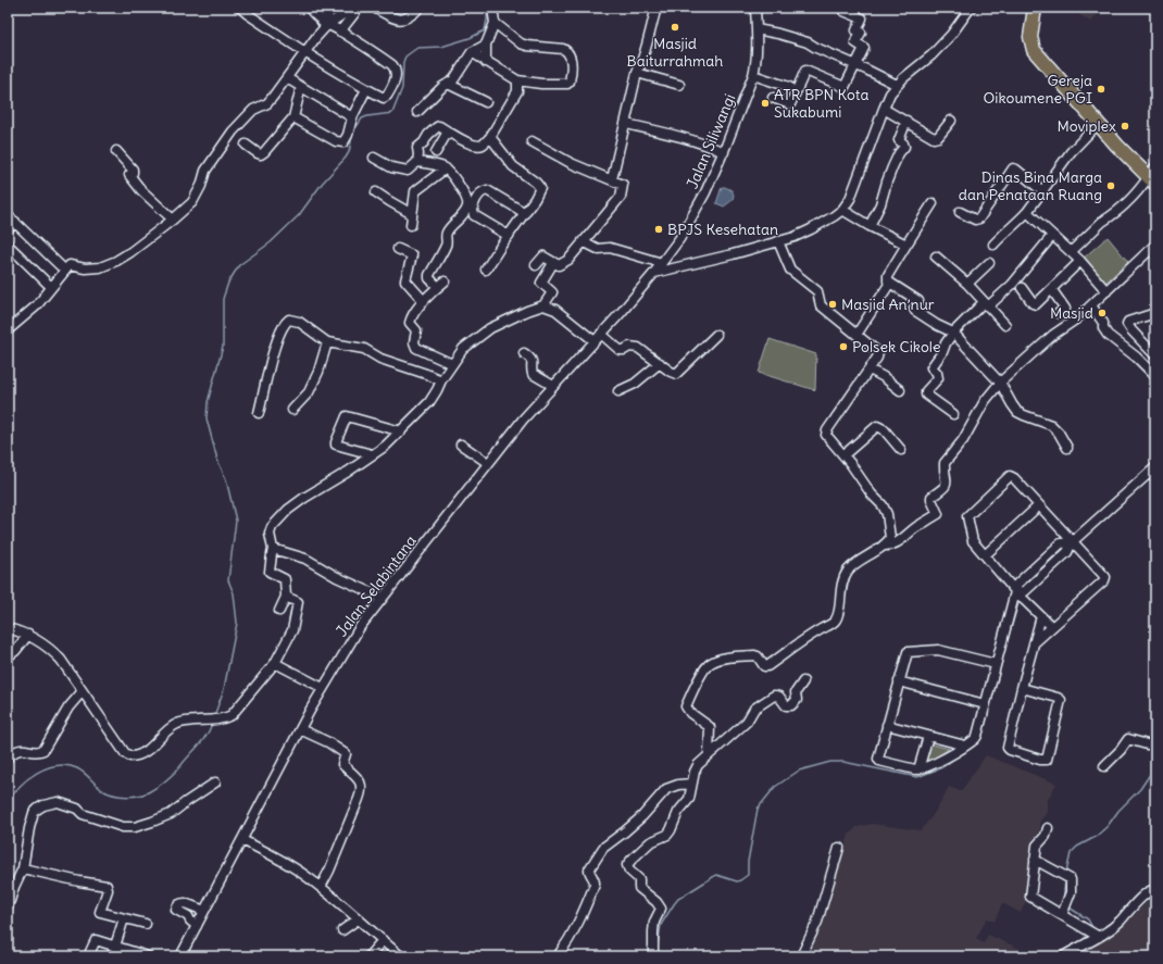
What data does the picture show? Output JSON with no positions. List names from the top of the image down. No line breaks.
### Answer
{"streets":{"street":["Jalan Siliwangi","Jalan Selabintana"]},"crossings":[["Jalan Siliwangi","Jalan Selabintana"]],"places":["Masjid Baiturrahmah","Gereja Oikoumene PGI","ATR BPN Kota Sukabumi","Moviplex","Dinas Bina Marga dan Penataan Ruang","BPJS Kesehatan","Masjid An’nur","Masjid","Polsek Cikole"]}
